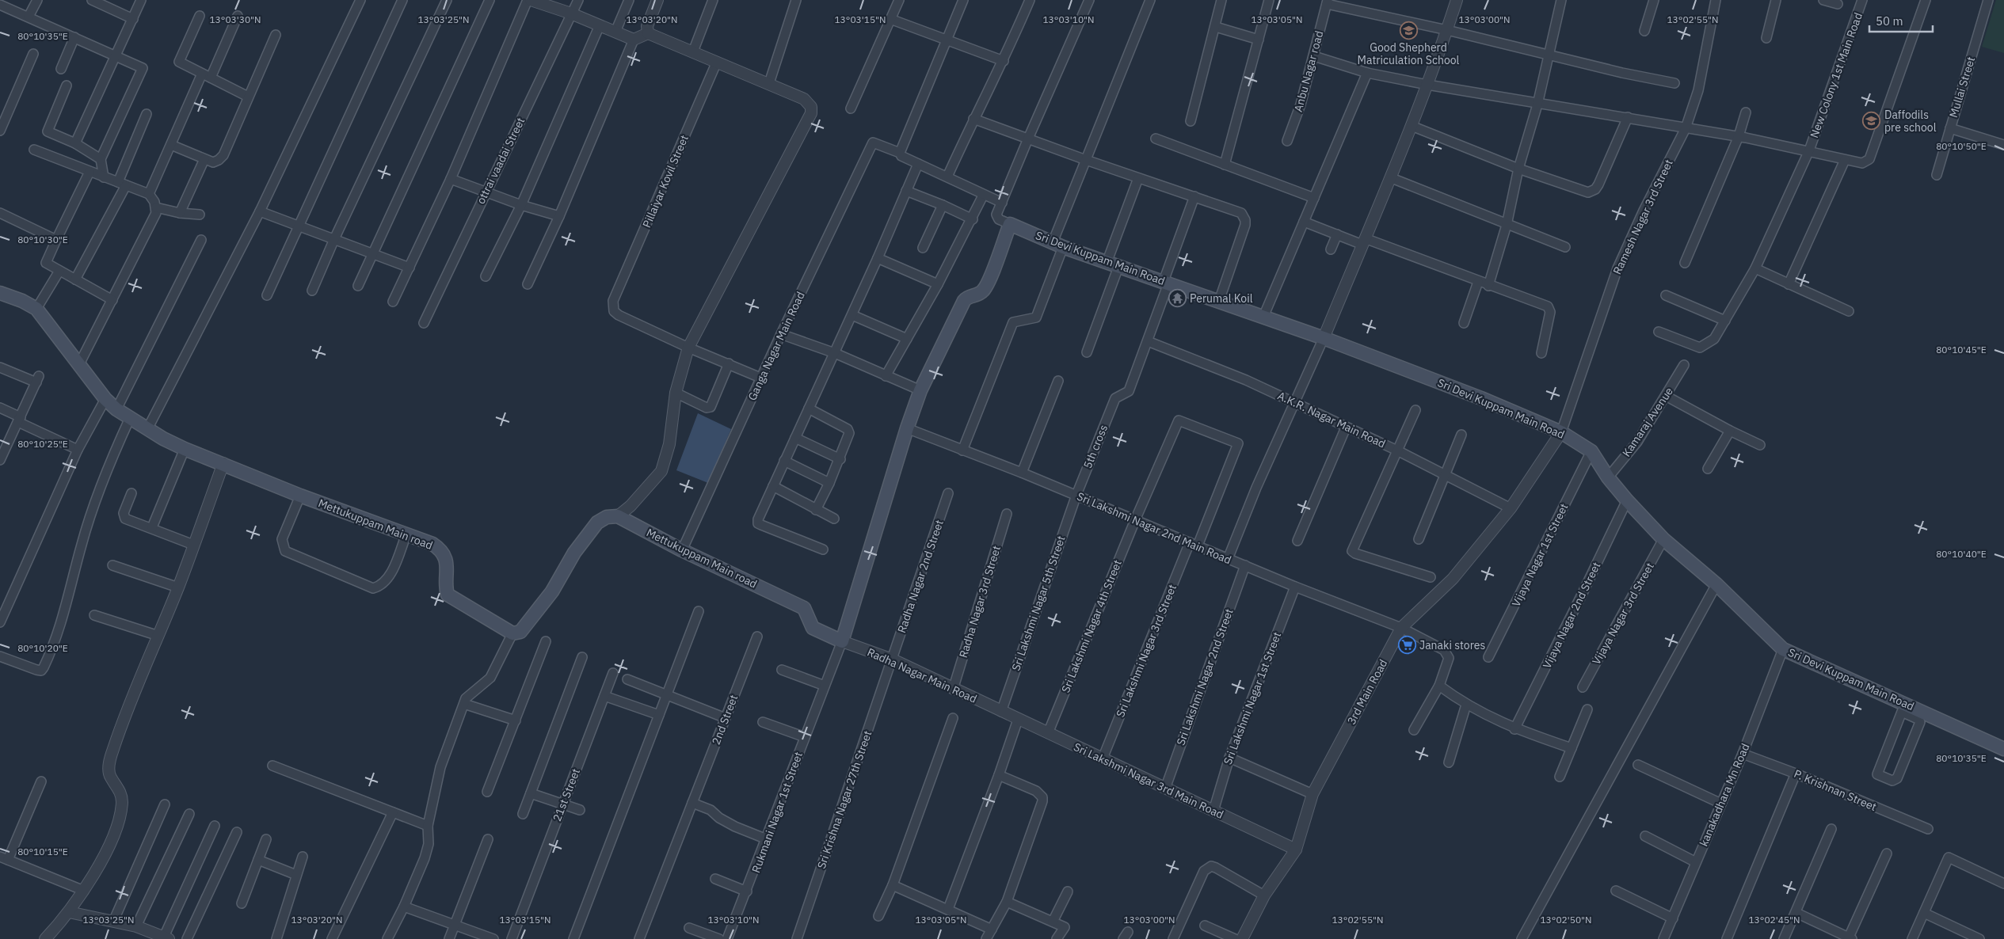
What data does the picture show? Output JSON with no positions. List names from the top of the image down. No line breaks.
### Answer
{"streets":{"main road":["Sri Devi Kuppam Main Road","Mettukuppam Main road"],"street":["Anbu Nagar road","New Colony 1st Main Road","Mullai Street","ottrai vaadai Street","Pillaiyar Kovil Street","Ramesh Nagar 3rd Street","Ganga Nagar Main Road","A.K.R. Nagar Main Road","Kamaraj Avenue","5th cross","Sri Lakshmi Nagar 2nd Main Road","Vijaya Nagar 1st Street","Radha Nagar 2nd Street","Radha Nagar 3rd Street","Sri Lakshmi Nagar 5th Street","Vijaya Nagar 3rd Street","Vijaya Nagar 2nd Street","Sri Lakshmi Nagar 4th Street","Sri Lakshmi Nagar 3rd Street","Radha Nagar Main Road","Sri Lakshmi Nagar 2nd Street","3rd Main Road","Sri Lakshmi Nagar 1st Street","2nd Street","Sri Lakshmi Nagar 3rd Main Road","P. Krishnan Street","21st Street","kanakadhara Mn Road","Sri Krishna Nagar 27th Street","Rukmani Nagar 1st Street"]},"crossings":[["Ramesh Nagar 3rd Street","Sri Devi Kuppam Main Road"],["Ramesh Nagar 3rd Street","3rd Main Road"],["Sri Devi Kuppam Main Road","Kamaraj Avenue"],["Sri Devi Kuppam Main Road","Vijaya Nagar 1st Street"],["Sri Devi Kuppam Main Road","Vijaya Nagar 3rd Street"],["Sri Devi Kuppam Main Road","Vijaya Nagar 2nd Street"],["Sri Devi Kuppam Main Road","3rd Main Road"],["Sri Devi Kuppam Main Road","kanakadhara Mn Road"],["Ganga Nagar Main Road","Mettukuppam Main road"],["A.K.R. Nagar Main Road","5th cross"],["A.K.R. Nagar Main Road","3rd Main Road"],["5th cross","Sri Lakshmi Nagar 2nd Main Road"],["5th cross","Sri Lakshmi Nagar 5th Street"],["Mettukuppam Main road","Radha Nagar Main Road"],["Mettukuppam Main road","Rukmani Nagar 1st Street"],["Sri Lakshmi Nagar 2nd Main Road","Sri Lakshmi Nagar 5th Street"],["Sri Lakshmi Nagar 2nd Main Road","Sri Lakshmi Nagar 4th Street"],["Sri Lakshmi Nagar 2nd Main Road","Sri Lakshmi Nagar 3rd Street"],["Sri Lakshmi Nagar 2nd Main Road","Sri Lakshmi Nagar 2nd Street"],["Sri Lakshmi Nagar 2nd Main Road","3rd Main Road"],["Sri Lakshmi Nagar 2nd Main Road","Sri Lakshmi Nagar 1st Street"],["Radha Nagar 2nd Street","Radha Nagar Main Road"],["Radha Nagar 2nd Street","Sri Krishna Nagar 27th Street"],["Radha Nagar 3rd Street","Radha Nagar Main Road"],["Sri Lakshmi Nagar 5th Street","Radha Nagar Main Road"],["Sri Lakshmi Nagar 5th Street","Sri Lakshmi Nagar 3rd Main Road"],["Sri Lakshmi Nagar 4th Street","Sri Lakshmi Nagar 3rd Street"],["Sri Lakshmi Nagar 4th Street","Sri Lakshmi Nagar 3rd Main Road"],["Sri Lakshmi Nagar 3rd Street","Sri Lakshmi Nagar 3rd Main Road"],["Radha Nagar Main Road","Sri Lakshmi Nagar 3rd Main Road"],["Radha Nagar Main Road","Sri Krishna Nagar 27th Street"],["Radha Nagar Main Road","Rukmani Nagar 1st Street"],["Sri Lakshmi Nagar 2nd Street","Sri Lakshmi Nagar 3rd Main Road"],["3rd Main Road","Sri Lakshmi Nagar 3rd Main Road"],["Sri Lakshmi Nagar 1st Street","Sri Lakshmi Nagar 3rd Main Road"],["P. Krishnan Street","kanakadhara Mn Road"]],"places":{"school or university":["Good Shepherd Matriculation School","Daffodils pre school"],"temple":["Perumal Koil"],"supermarket":["Janaki stores"]},"scale_bar":"50 m","coordinates":["13°03'30\"N","13°03'25\"N","13°03'20\"N","13°03'15\"N","13°03'10\"N","13°03'05\"N","13°03'00\"N","13°02'55\"N","80°10'35\"E","80°10'50\"E","80°10'30\"E","80°10'45\"E","80°10'25\"E","80°10'40\"E","80°10'20\"E","80°10'15\"E","13°02'50\"N","13°02'45\"N"]}
